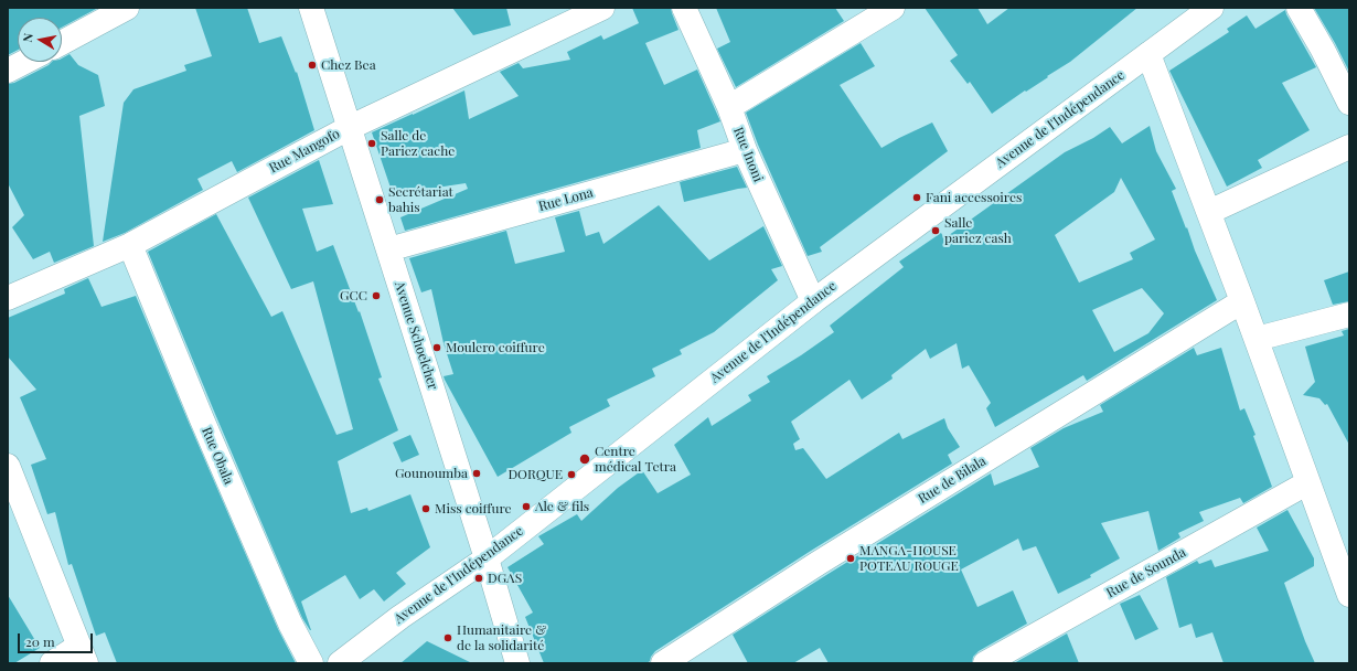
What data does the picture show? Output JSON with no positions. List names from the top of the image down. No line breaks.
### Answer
{"streets":{"street":["Avenue de l'Indépendance","Rue Mangofo","Rue Inoni","Rue Lona","Avenue Schoelcher","Rue Obala","Rue de Bilala","Rue de Sounda"]},"crossings":[["Avenue de l'Indépendance","Rue Inoni"],["Avenue de l'Indépendance","Avenue Schoelcher"],["Rue Mangofo","Avenue Schoelcher"],["Rue Mangofo","Rue Obala"],["Rue Inoni","Rue Lona"],["Rue Lona","Avenue Schoelcher"]],"places":["Chez Bea","Salle de Pariez cache","Fani accessoires","Secrétariat bahis","Salle pariez cash","GCC","Moulero coiffure","Centre médical Tetra","Gounoumba","DORQUE","Ale & fils","Miss coiffure","MANGA-HOUSE POTEAU ROUGE","DGAS","Humanitaire & de la solidarité"],"scale_bar":"20 m","north":"left"}
